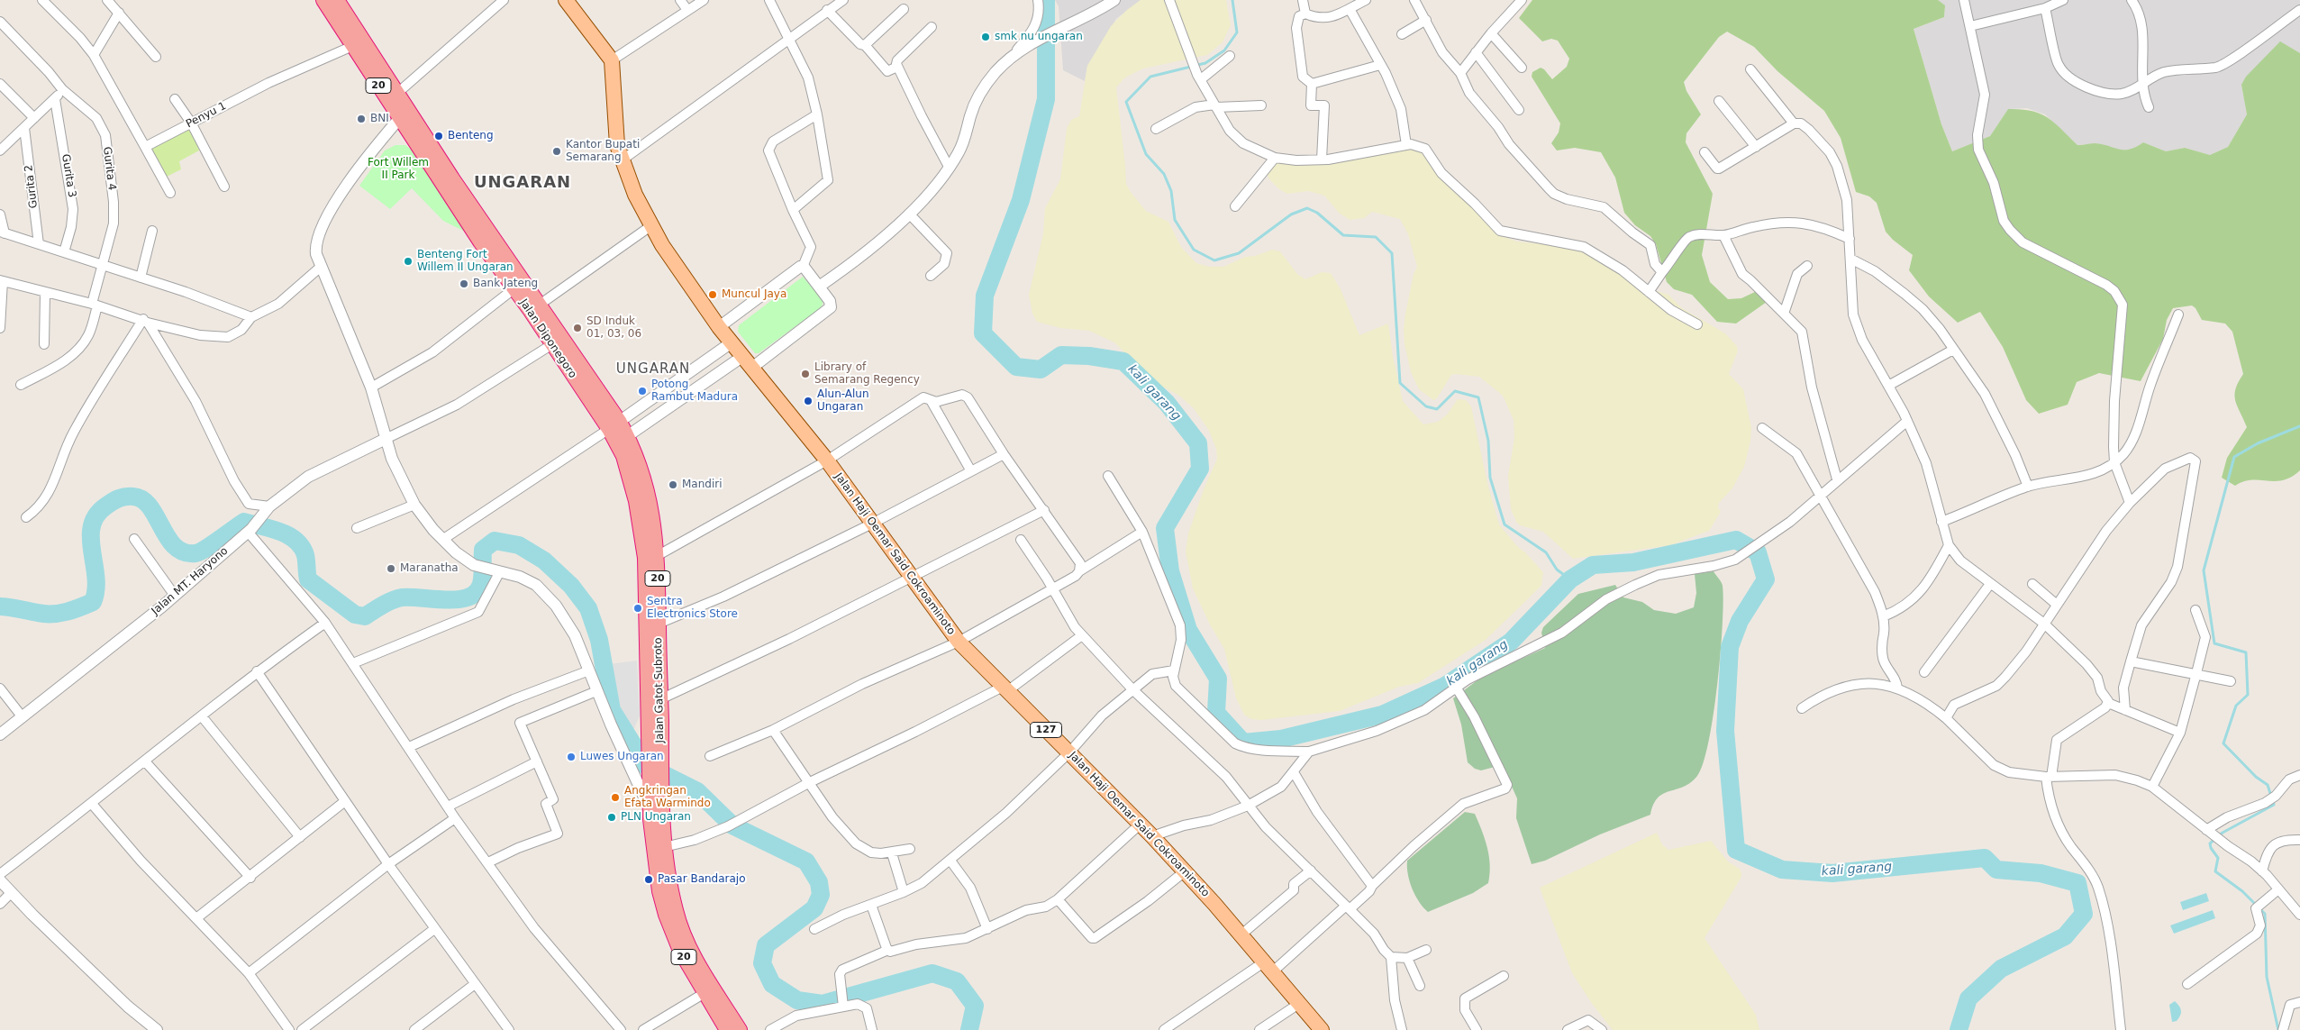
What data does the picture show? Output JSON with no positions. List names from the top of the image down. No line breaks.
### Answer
{"streets":{"highway":["20","Jalan Diponegoro","Jalan Gatot Subroto"],"main road":["Jalan Haji Oemar Said Cokroaminoto","127"],"street":["Penyu 1","Gurita 4","Gurita 3","Gurita 2","Jalan MT. Haryono"]},"crossings":[["Penyu 1","Jalan Diponegoro"],["Jalan Diponegoro","Jalan Gatot Subroto"],["Jalan Haji Oemar Said Cokroaminoto","127"]],"districts":["UNGARAN","UNGARAN"],"water":["kali garang"],"parks":["Fort Willem II Park"],"places":["smk nu ungaran","BNI","Benteng","Kantor Bupati Semarang","Benteng Fort Willem II Ungaran","Bank Jateng","Muncul Jaya","SD Induk 01, 03, 06","Library of Semarang Regency","Potong Rambut Madura","Alun-Alun Ungaran","Mandiri","Maranatha","Sentra Electronics Store","Luwes Ungaran","Angkringan Efata Warmindo","PLN Ungaran","Pasar Bandarajo"]}
